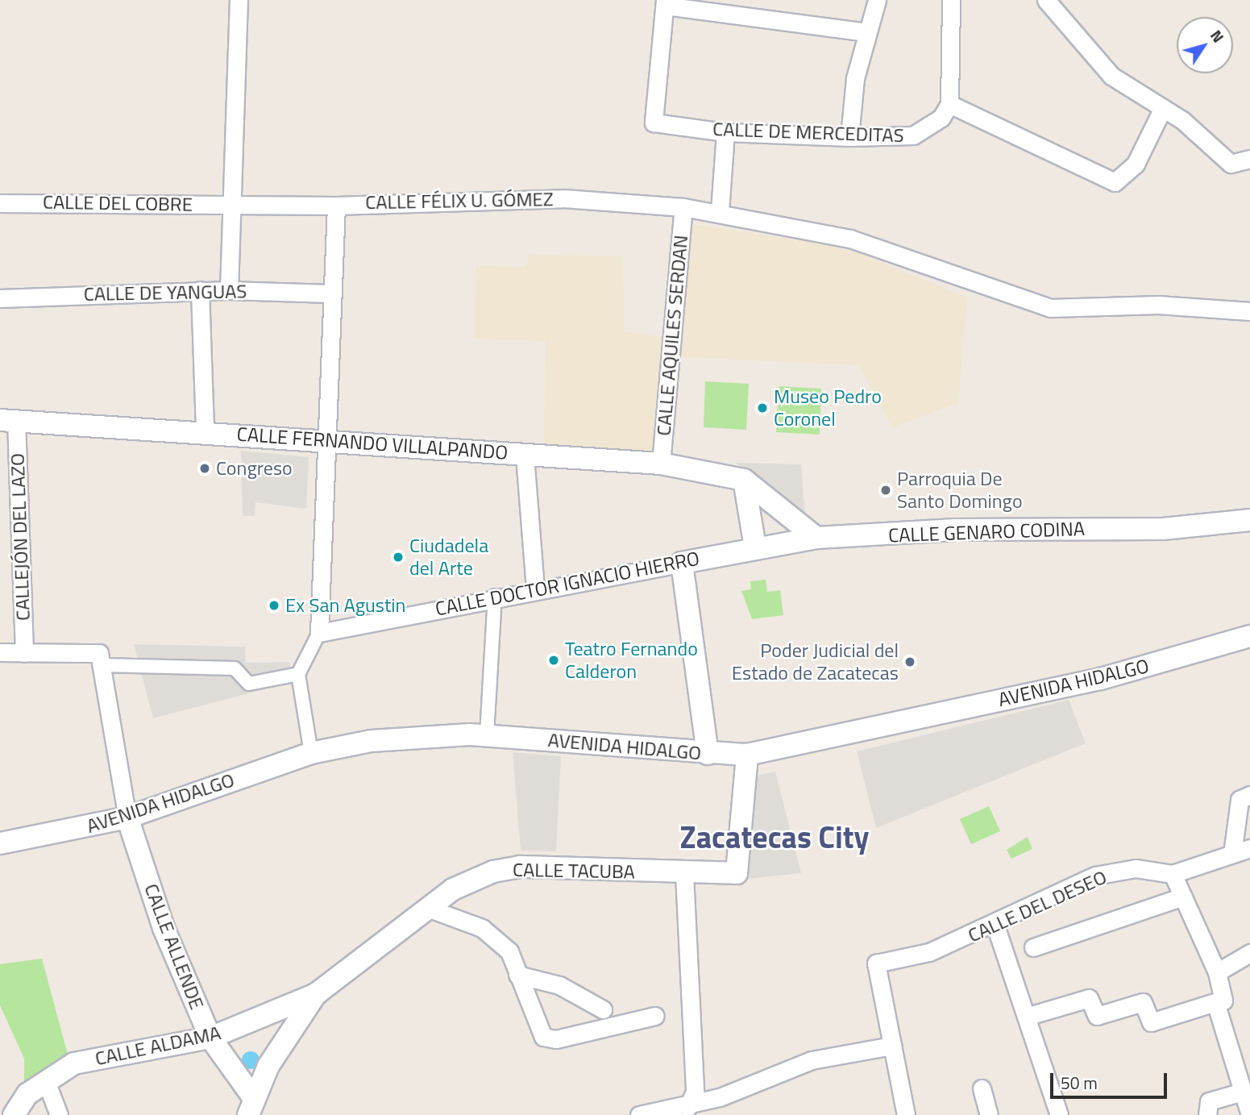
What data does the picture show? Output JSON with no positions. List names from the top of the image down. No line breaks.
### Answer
{"streets":{"street":["CALLE DE MERCEDITAS","CALLE FÉLIX U. GÓMEZ","CALLE DEL COBRE","CALLE DE YANGUAS","CALLE AQUILES SERDAN","CALLE FERNANDO VILLALPANDO","CALLE GENARO CODINA","CALLEJÓN DEL LAZO","CALLE DOCTOR IGNACIO HIERRO","AVENIDA HIDALGO","CALLE TACUBA","CALLE DEL DESEO","CALLE ALLENDE","CALLE ALDAMA"]},"crossings":[["CALLE FÉLIX U. GÓMEZ","CALLE DEL COBRE"],["CALLE FÉLIX U. GÓMEZ","CALLE AQUILES SERDAN"],["CALLE AQUILES SERDAN","CALLE FERNANDO VILLALPANDO"],["CALLE FERNANDO VILLALPANDO","CALLEJÓN DEL LAZO"],["CALLE GENARO CODINA","CALLE DOCTOR IGNACIO HIERRO"],["AVENIDA HIDALGO","CALLE TACUBA"],["AVENIDA HIDALGO","CALLE ALLENDE"],["CALLE TACUBA","CALLE ALDAMA"],["CALLE ALLENDE","CALLE ALDAMA"]],"districts":["Zacatecas City"],"places":["Museo Pedro Coronel","Congreso","Parroquia De Santo Domingo","Ciudadela del Arte","Ex San Agustin","Teatro Fernando Calderon","Poder Judicial del Estado de Zacatecas"],"scale_bar":"50 m","north":"top right"}
